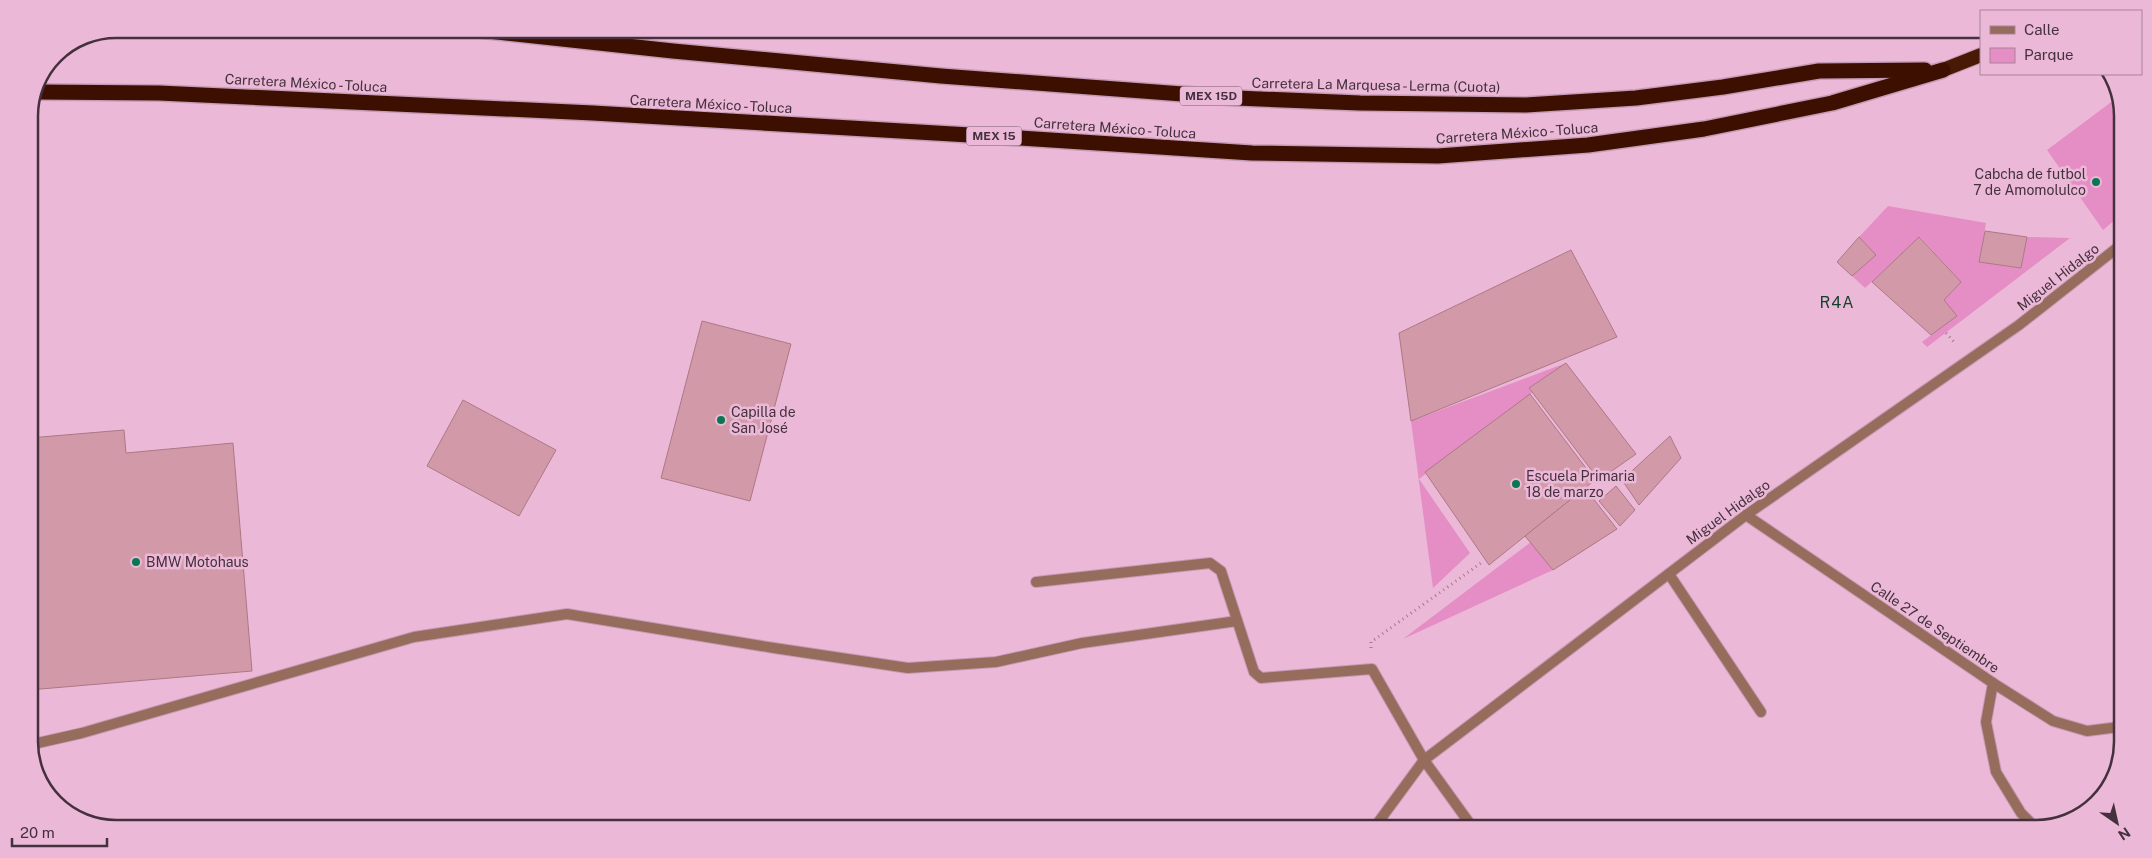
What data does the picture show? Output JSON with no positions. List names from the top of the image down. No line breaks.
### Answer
{"streets":{"highway":["Carretera México - Toluca","Carretera La Marquesa - Lerma (Cuota)","MEX 15D","MEX 15"],"street":["Miguel Hidalgo","Calle 27 de Septiembre"]},"crossings":[["Carretera México - Toluca","Carretera La Marquesa - Lerma (Cuota)"],["Carretera México - Toluca","MEX 15"],["Carretera La Marquesa - Lerma (Cuota)","MEX 15"],["Miguel Hidalgo","Calle 27 de Septiembre"]],"districts":["R4A"],"places":["Cabcha de futbol 7 de Amomolulco","Capilla de San José","Escuela Primaria 18 de marzo","BMW Motohaus"],"legend":["Calle","Parque"],"scale_bar":"20 m","north":"bottom right"}
